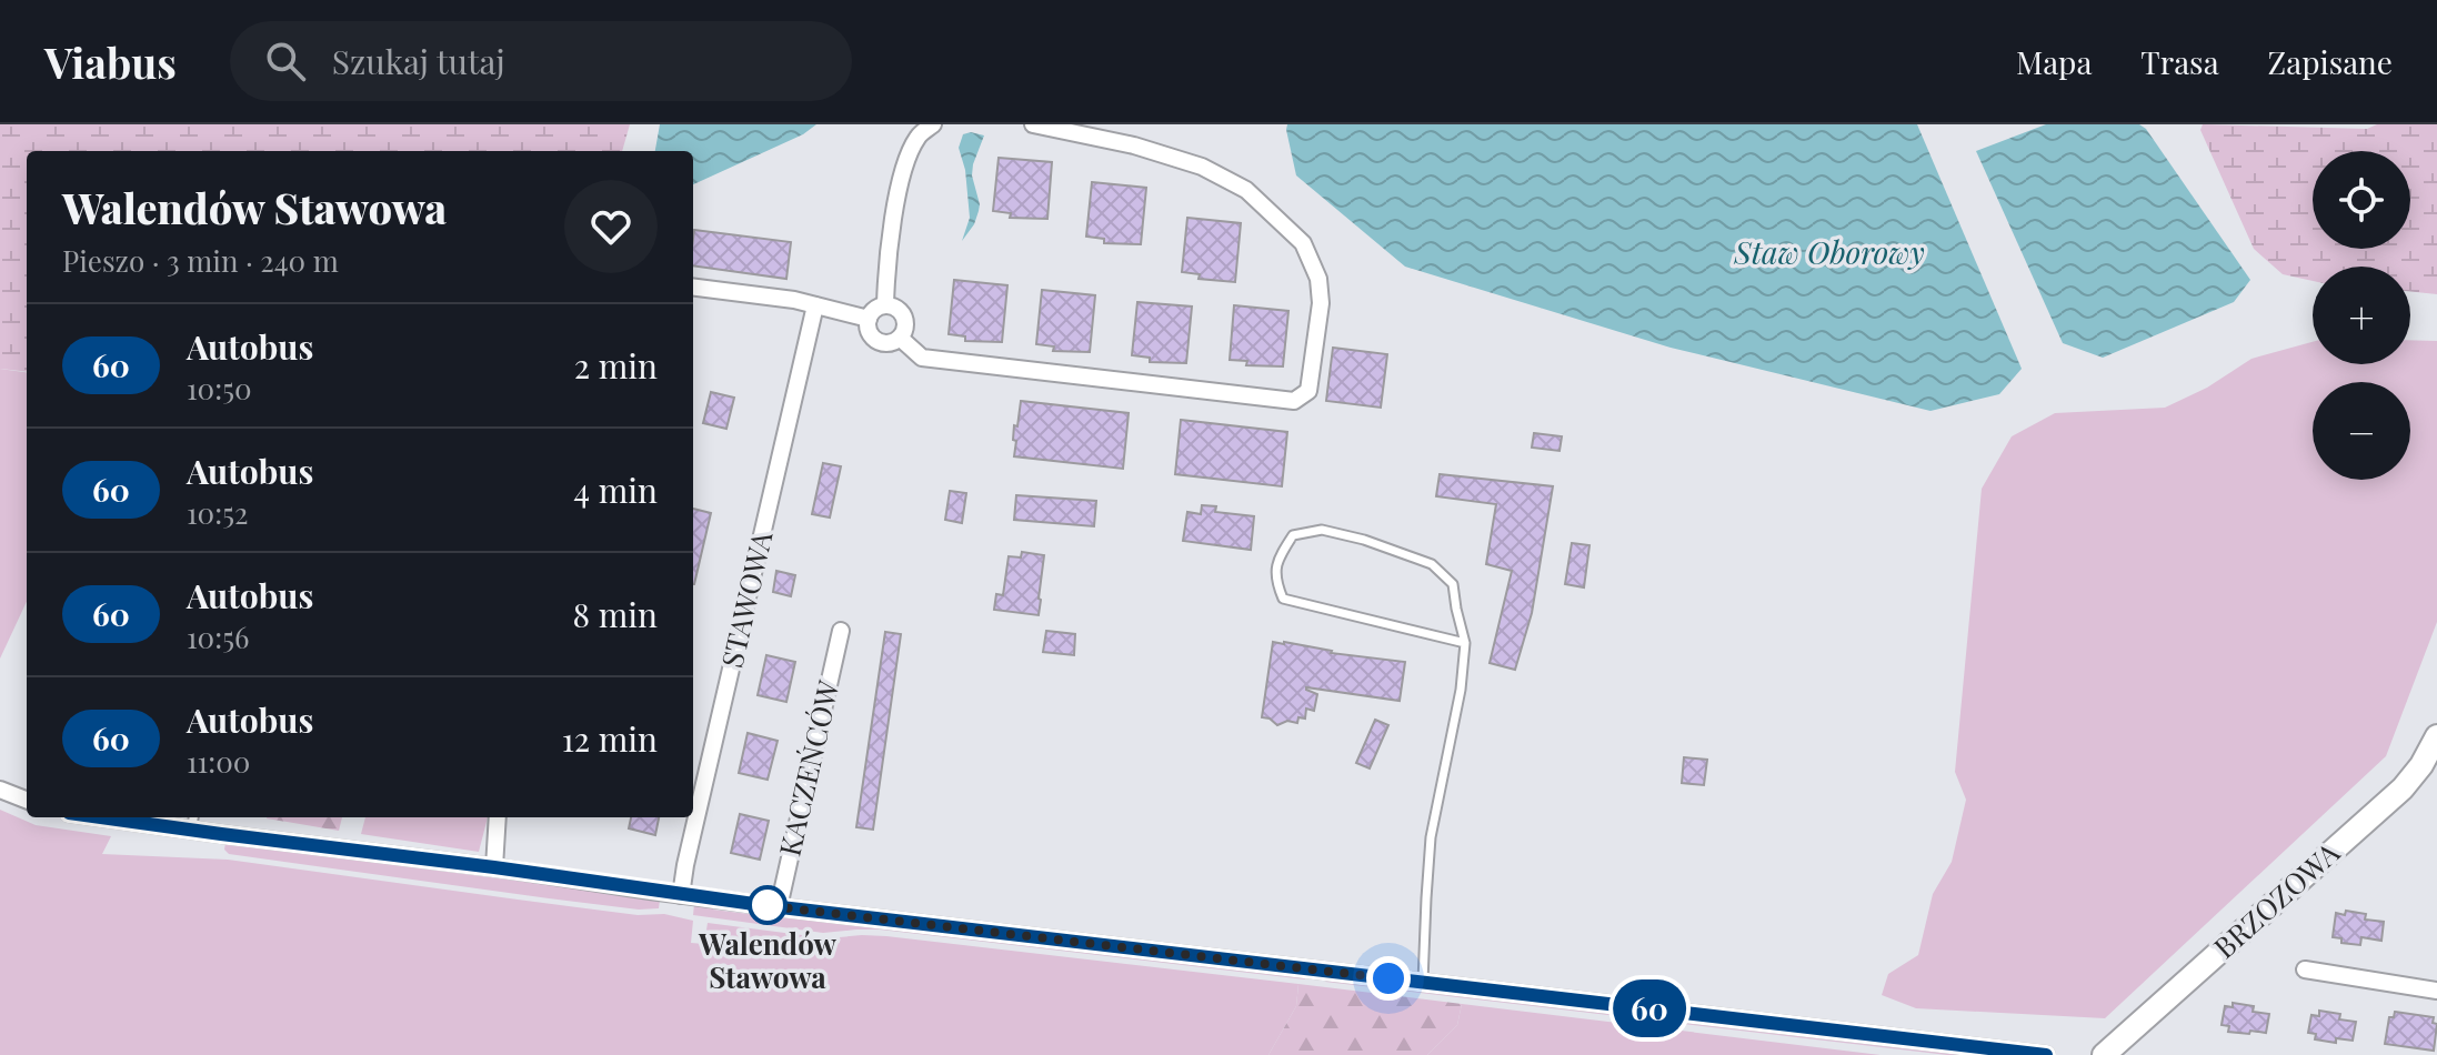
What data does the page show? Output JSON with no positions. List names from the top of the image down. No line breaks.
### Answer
{"streets":{"street":["STAWOWA","KACZEŃCÓW","BRZOZOWA"]},"water":["Staw Oborowy"],"places":["Walendów Stawowa"],"lines":["bus line 60"],"page":{"header":"Viabus","search":"Szukaj tutaj","nav":["Mapa","Trasa","Zapisane"],"on_map":"60","map_buttons":["+","−"],"heading":["Walendów Stawowa","Pieszo · 3 min · 240 m"],"list":[{"mark":"60","name":"Autobus","note":"10:50","value":"2 min"},{"mark":"60","name":"Autobus","note":"10:52","value":"4 min"},{"mark":"60","name":"Autobus","note":"10:56","value":"8 min"},{"mark":"60","name":"Autobus","note":"11:00","value":"12 min"}]}}
